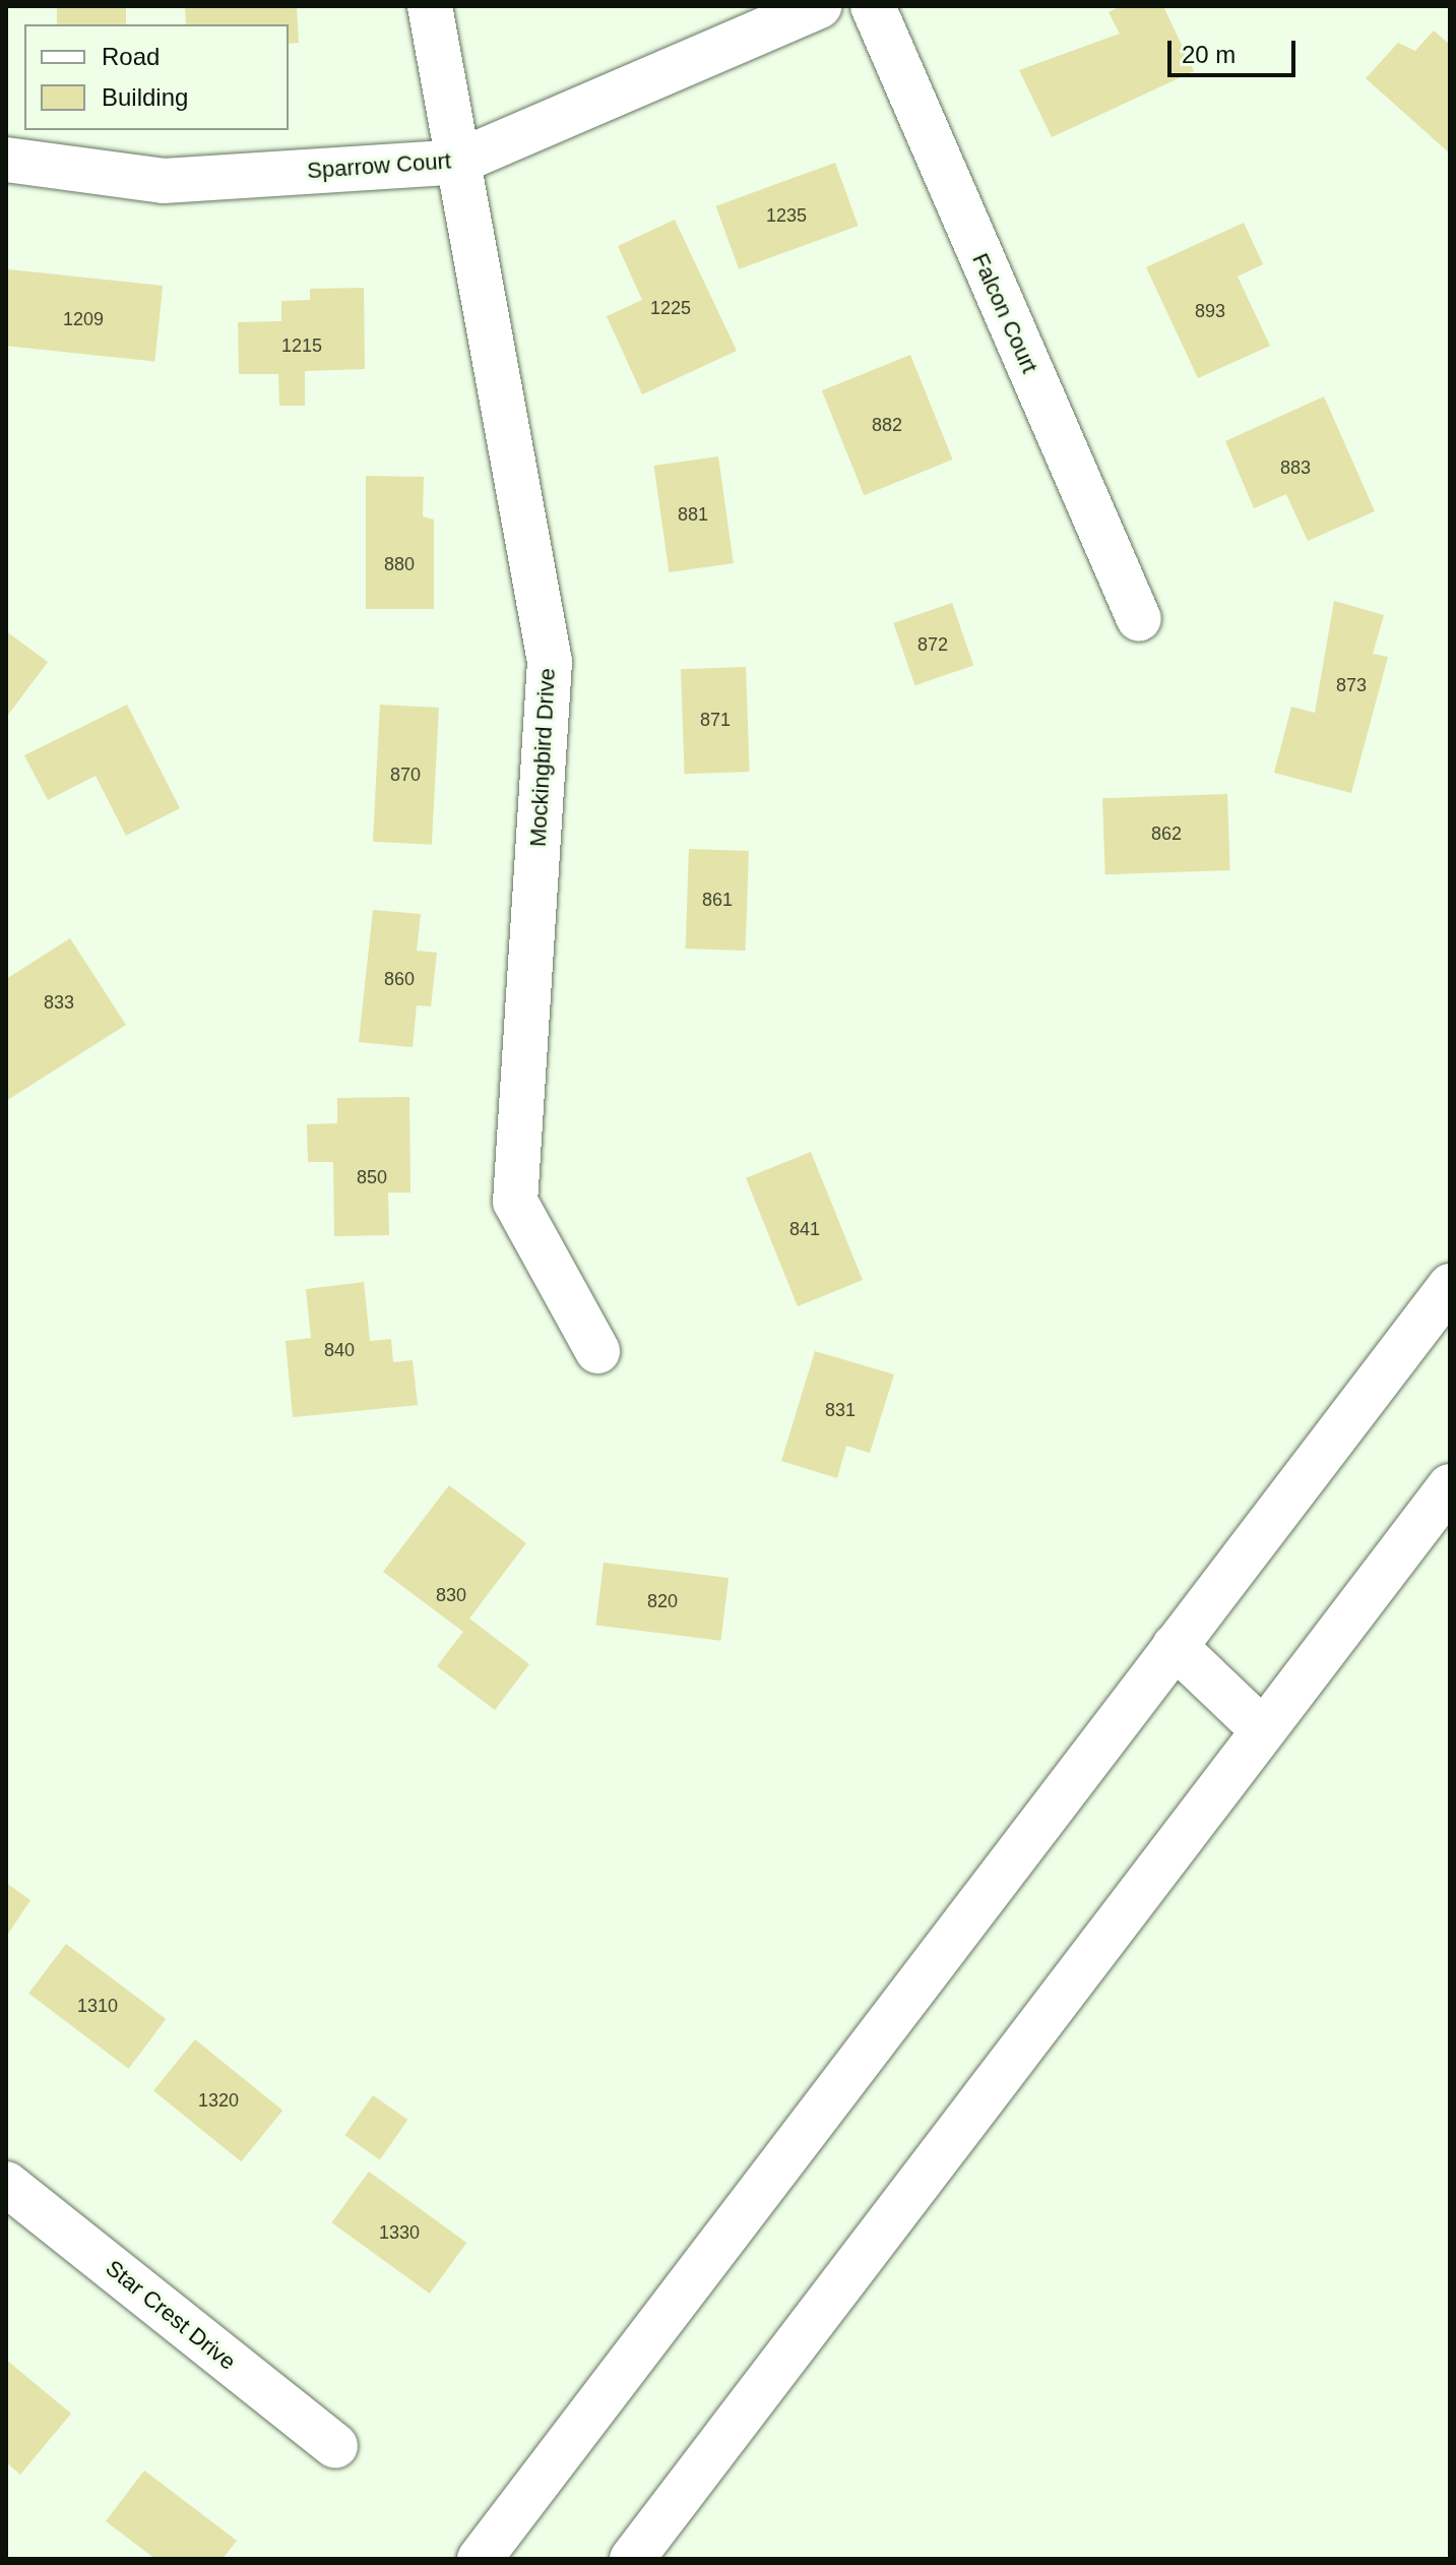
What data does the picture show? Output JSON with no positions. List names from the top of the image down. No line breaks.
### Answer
{"streets":{"main road":["Sparrow Court","Falcon Court","Mockingbird Drive","Star Crest Drive"]},"crossings":[["Sparrow Court","Mockingbird Drive"]],"house_numbers":["1235","1225","893","1209","1215","882","883","881","880","872","873","871","870","862","861","860","833","850","841","840","831","830","820","1310","1320","1330"],"legend":["Road","Building"],"scale_bar":"20 m"}
